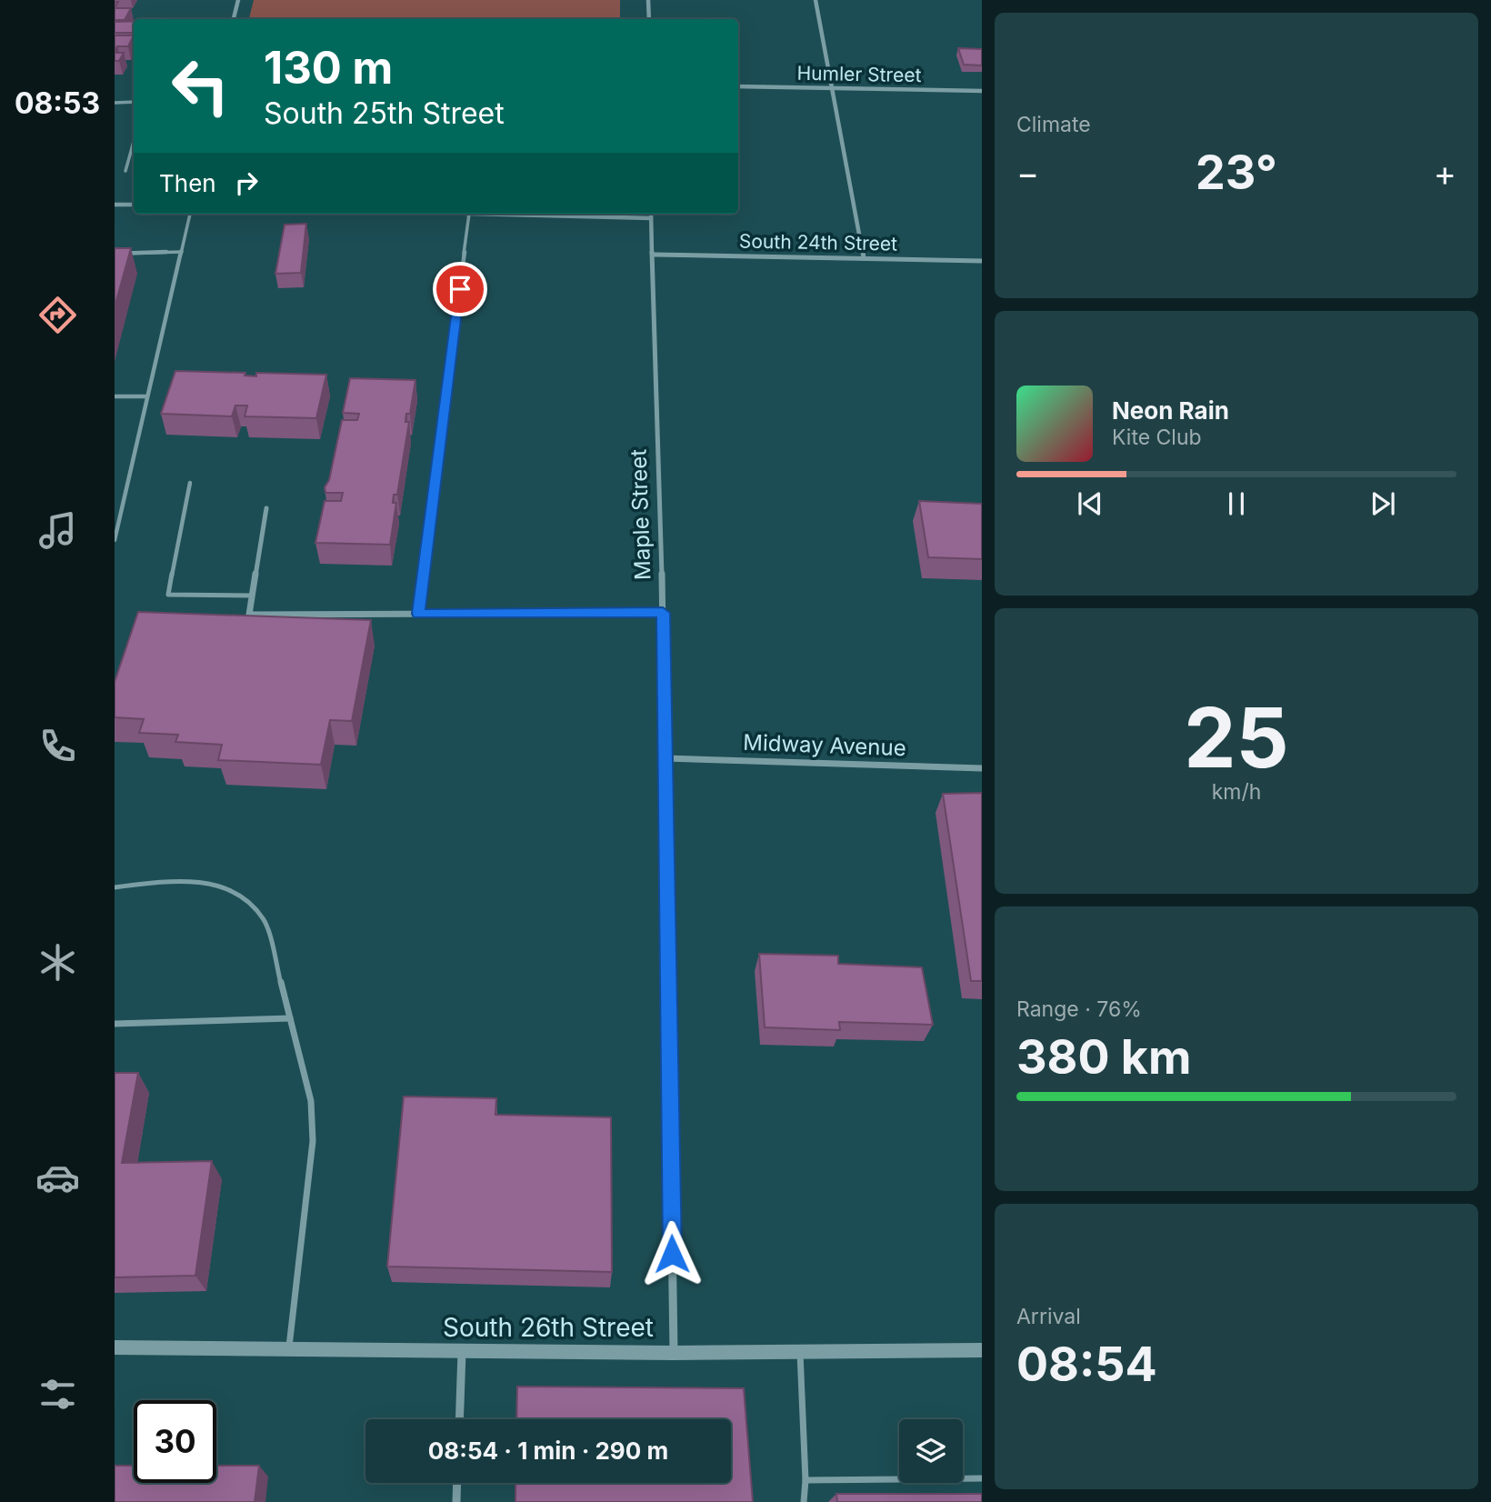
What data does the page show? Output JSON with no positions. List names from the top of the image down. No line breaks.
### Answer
{"streets":{"street":["Humler Street","South 24th Street","Maple Street","Midway Avenue","South 26th Street"]},"crossings":[["South 24th Street","Maple Street"],["Maple Street","Midway Avenue"],["Maple Street","South 26th Street"]],"page":{"tabs":"08:53","tile":["Climate",["25","km/h"],["Range · 76%","380 km"],["Arrival","08:54"]],"turn":["130 m","South 25th Street"],"heat":["−","23°","+"],"then":"Then","song":["Neon Rain","Kite Club"],"limit":"30","trip":"08:54 · 1 min · 290 m"}}
